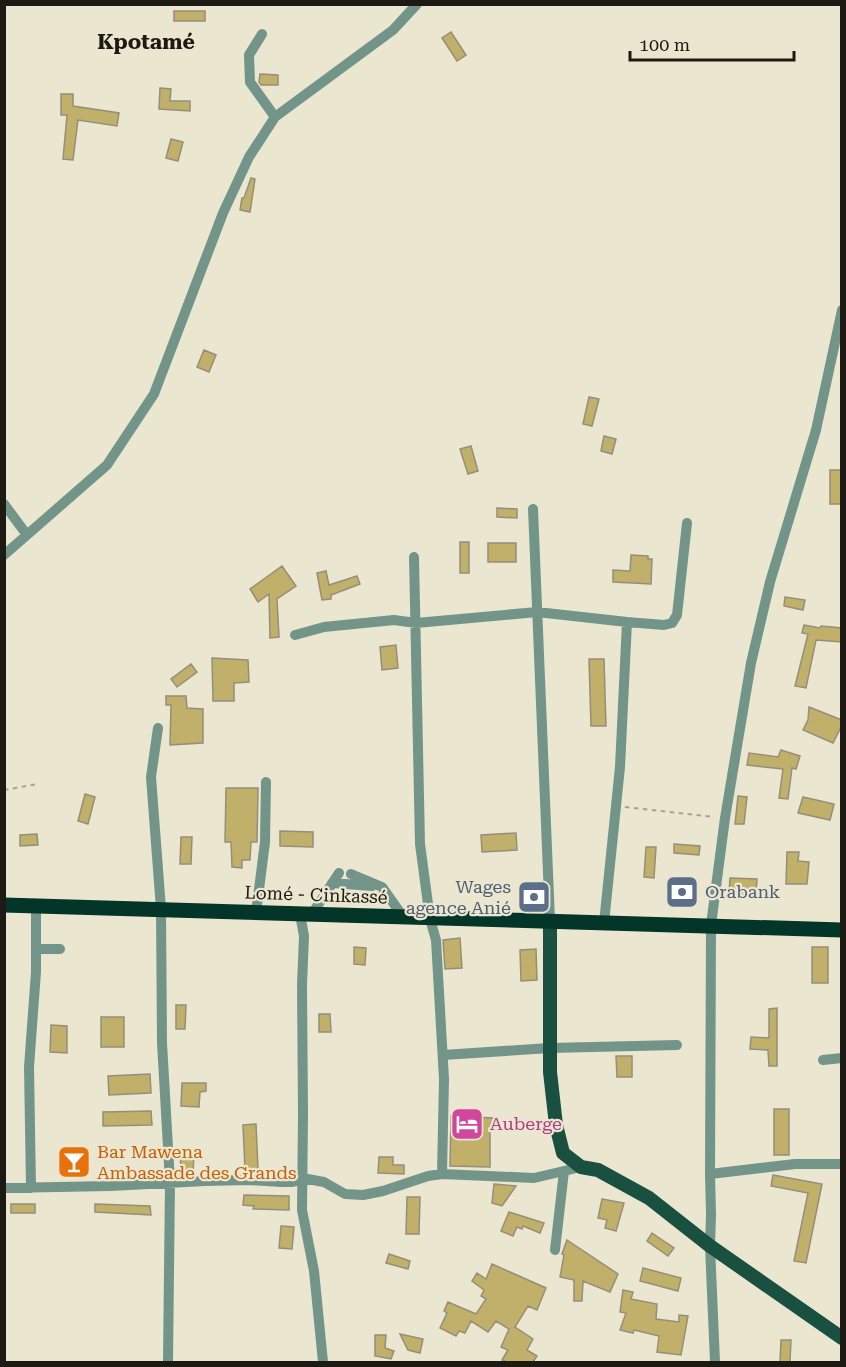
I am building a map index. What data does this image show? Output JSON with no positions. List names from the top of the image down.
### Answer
{
  "streets": {
    "highway": ["Lomé - Cinkassé"]
  },
  "districts": ["Kpotamé"],
  "places": {
    "bank": ["Orabank", "Wages agence Anié"],
    "hotel": ["Auberge"],
    "bar": ["Bar Mawena Ambassade des Grands"]
  },
  "scale_bar": "100 m"
}
